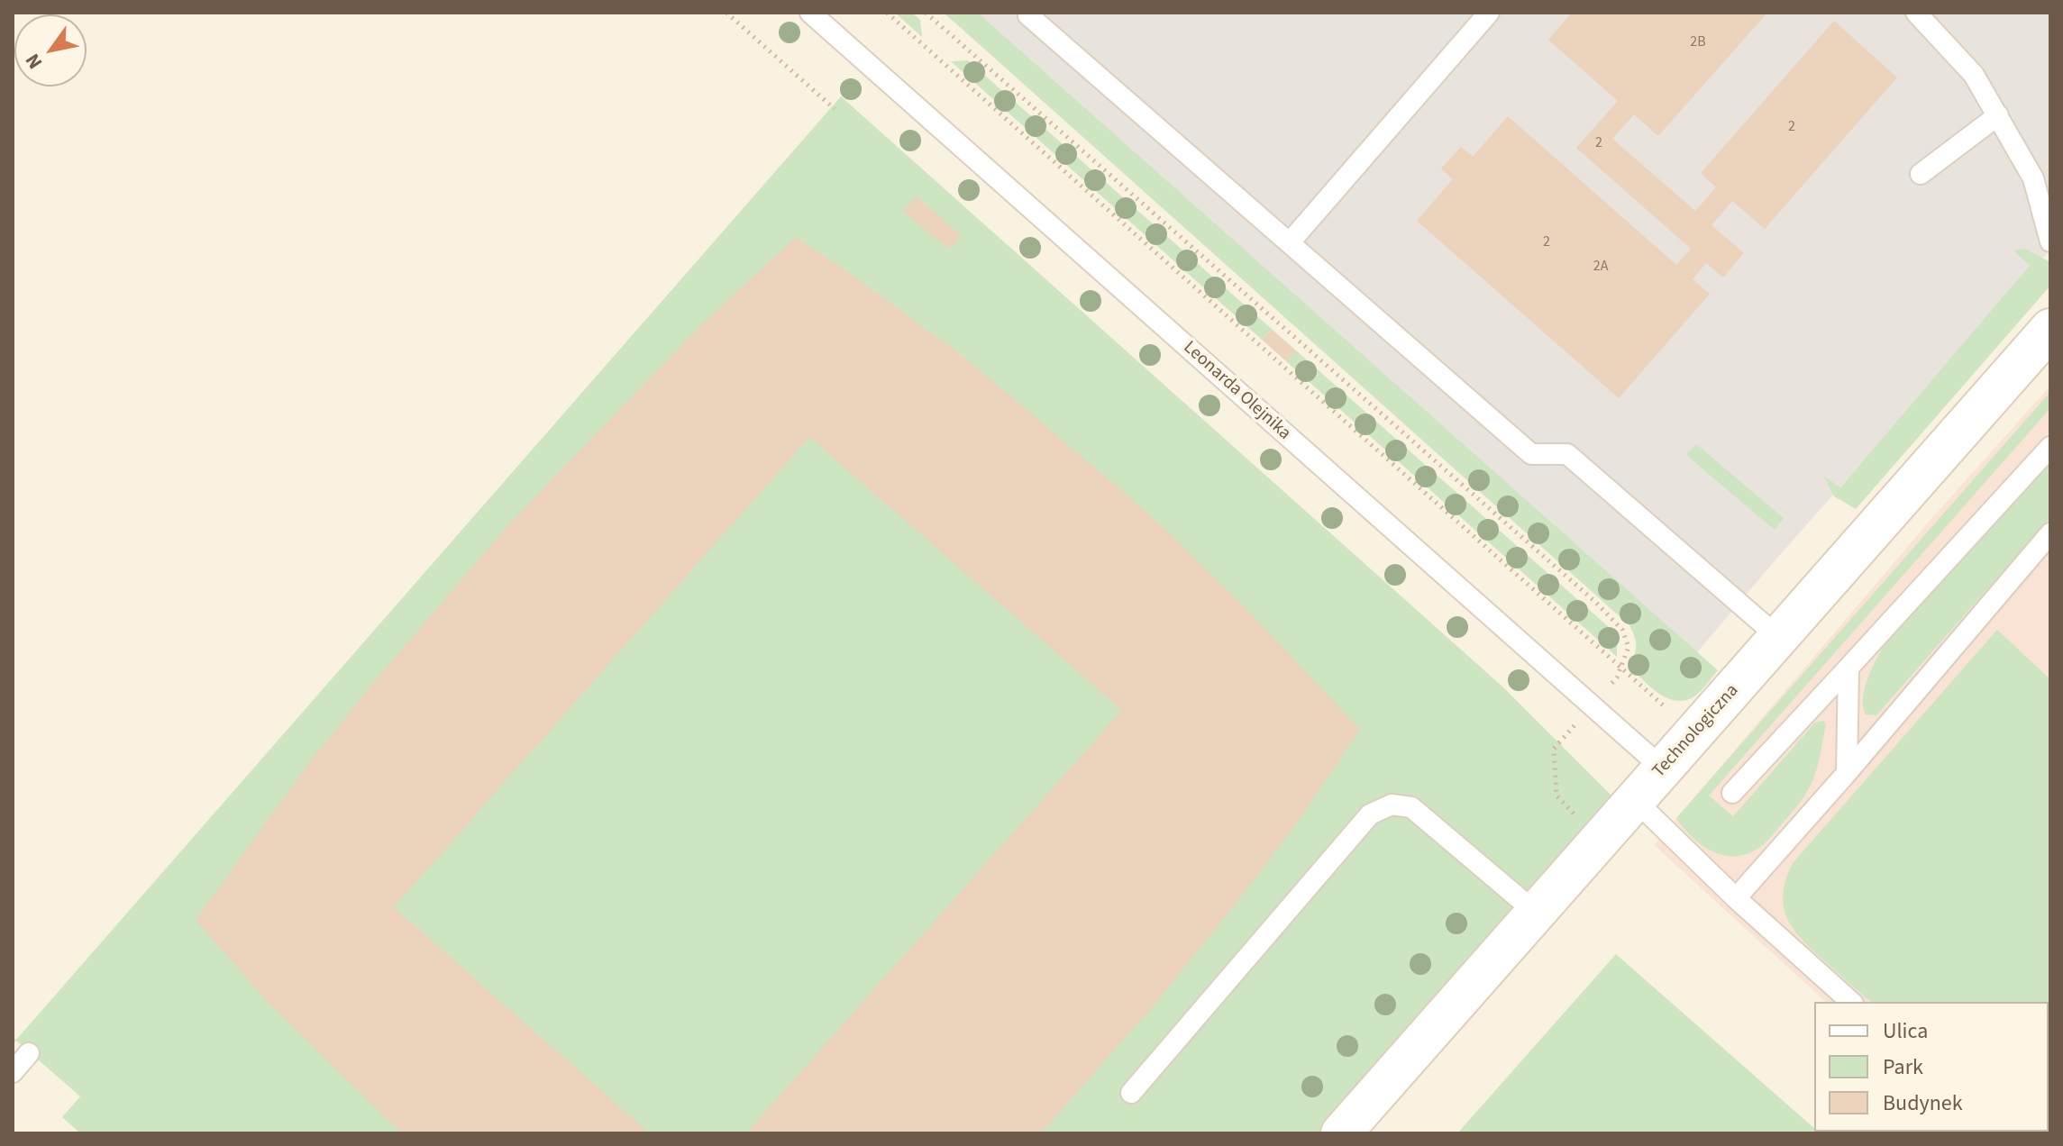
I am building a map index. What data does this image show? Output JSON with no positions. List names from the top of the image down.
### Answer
{
  "streets": {
    "street": ["Technologiczna"],
    "lane": ["Leonarda Olejnika"]
  },
  "crossings": [
    ["Leonarda Olejnika", "Technologiczna"]
  ],
  "house_numbers": [
    "2B",
    "2",
    "2",
    "2",
    "2A"
  ],
  "legend": ["Ulica", "Park", "Budynek"],
  "north": "bottom left"
}
